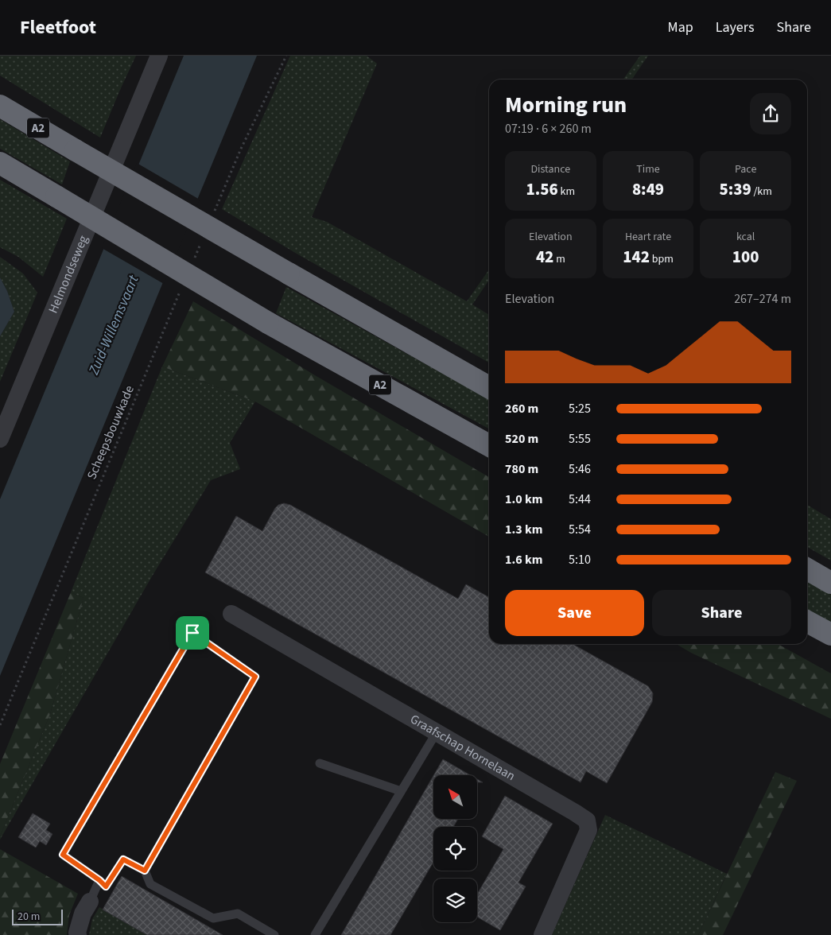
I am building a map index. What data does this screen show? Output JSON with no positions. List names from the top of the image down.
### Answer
{
  "streets": {
    "highway": ["A2"],
    "street": ["Helmondseweg", "Graafschap Hornelaan"],
    "path": ["Scheepsbouwkade"]
  },
  "water": ["Zuid-Willemsvaart"],
  "scale_bar": "20 m",
  "north": "top left",
  "page": {
    "header": "Fleetfoot",
    "nav": ["Map", "Layers", "Share"],
    "heading": ["Morning run", "07:19 · 6 × 260 m"],
    "stats": [
      ["Distance", "1.56 km"],
      ["Time", "8:49"],
      ["Pace", "5:39 /km"],
      ["Elevation", "42 m"],
      ["Heart rate", "142 bpm"],
      ["kcal", "100"]
    ],
    "chart": ["Elevation", "267–274 m"],
    "list": [
      {
        "name": "260 m",
        "note": "5:25"
      },
      {
        "name": "520 m",
        "note": "5:55"
      },
      {
        "name": "780 m",
        "note": "5:46"
      },
      {
        "name": "1.0 km",
        "note": "5:44"
      },
      {
        "name": "1.3 km",
        "note": "5:54"
      },
      {
        "name": "1.6 km",
        "note": "5:10"
      }
    ],
    "buttons": ["Save", "Share"],
    "scale": "20 m"
  }
}
